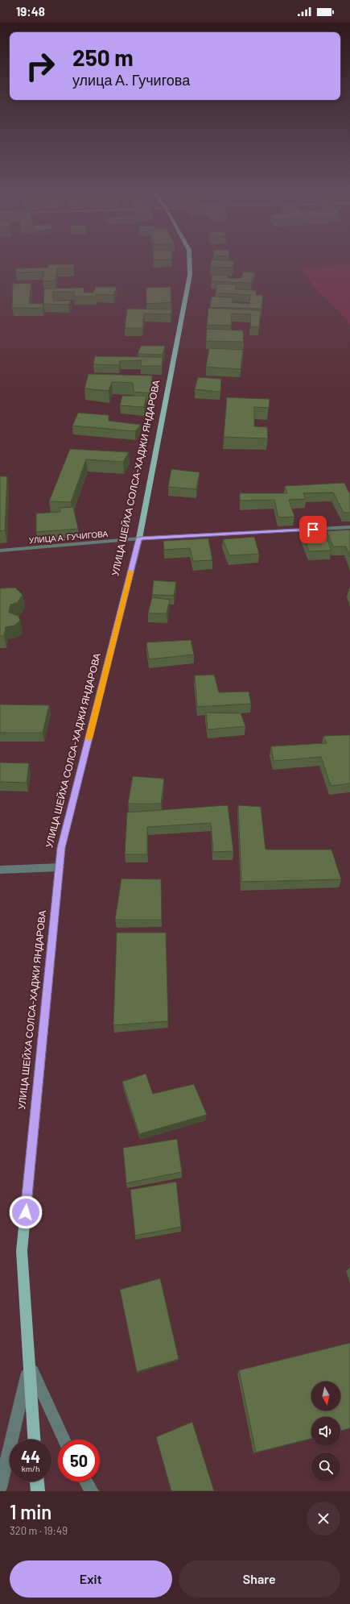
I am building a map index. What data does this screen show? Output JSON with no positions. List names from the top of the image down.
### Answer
{
  "streets": {
    "main road": ["УЛИЦА ШЕЙХА СОЛСА-ХАДЖИ ЯНДАРОВА"],
    "street": ["УЛИЦА А. ГУЧИГОВА"]
  },
  "crossings": [
    ["УЛИЦА ШЕЙХА СОЛСА-ХАДЖИ ЯНДАРОВА", "УЛИЦА А. ГУЧИГОВА"]
  ],
  "north": "bottom",
  "page": {
    "status": "19:48",
    "turn": ["250 m", "улица А. Гучигова"],
    "speed": "44 km/h",
    "limit": "50",
    "heading": ["1 min", "320 m · 19:49"],
    "buttons": ["Exit", "Share"]
  }
}
